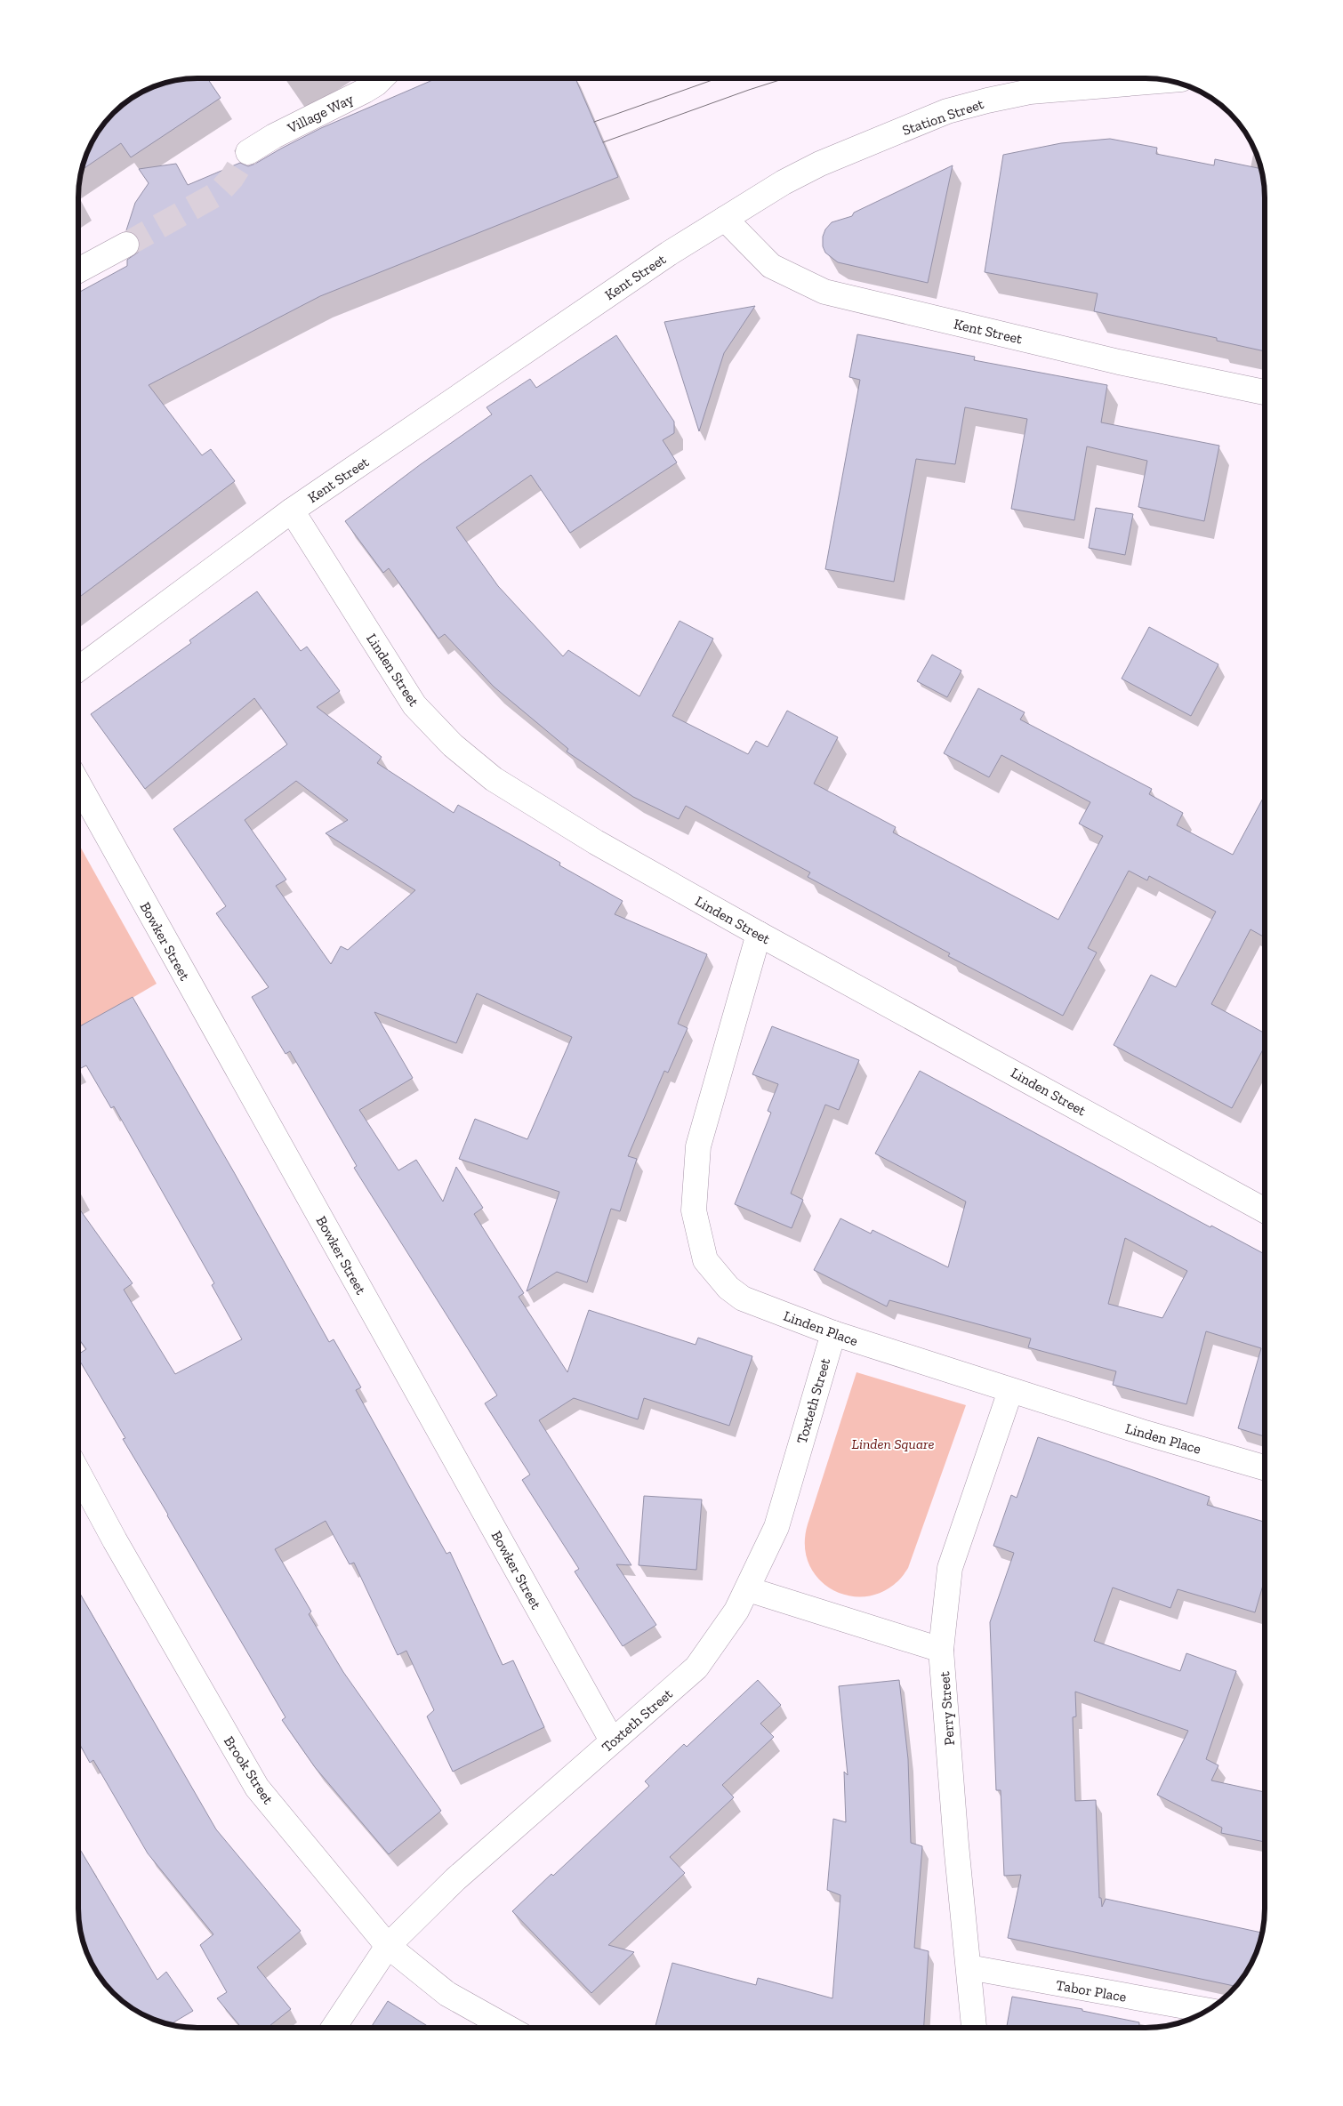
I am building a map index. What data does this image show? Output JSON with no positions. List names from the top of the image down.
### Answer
{
  "streets": {
    "street": [
      "Village Way",
      "Station Street",
      "Kent Street",
      "Linden Street",
      "Bowker Street",
      "Linden Place",
      "Toxteth Street",
      "Perry Street",
      "Brook Street",
      "Tabor Place"
    ]
  },
  "crossings": [
    ["Station Street", "Kent Street"],
    ["Kent Street", "Linden Street"],
    ["Linden Street", "Linden Place"],
    ["Bowker Street", "Toxteth Street"],
    ["Linden Place", "Toxteth Street"],
    ["Linden Place", "Perry Street"],
    ["Toxteth Street", "Brook Street"],
    ["Perry Street", "Tabor Place"]
  ],
  "parks": ["Linden Square"]
}
